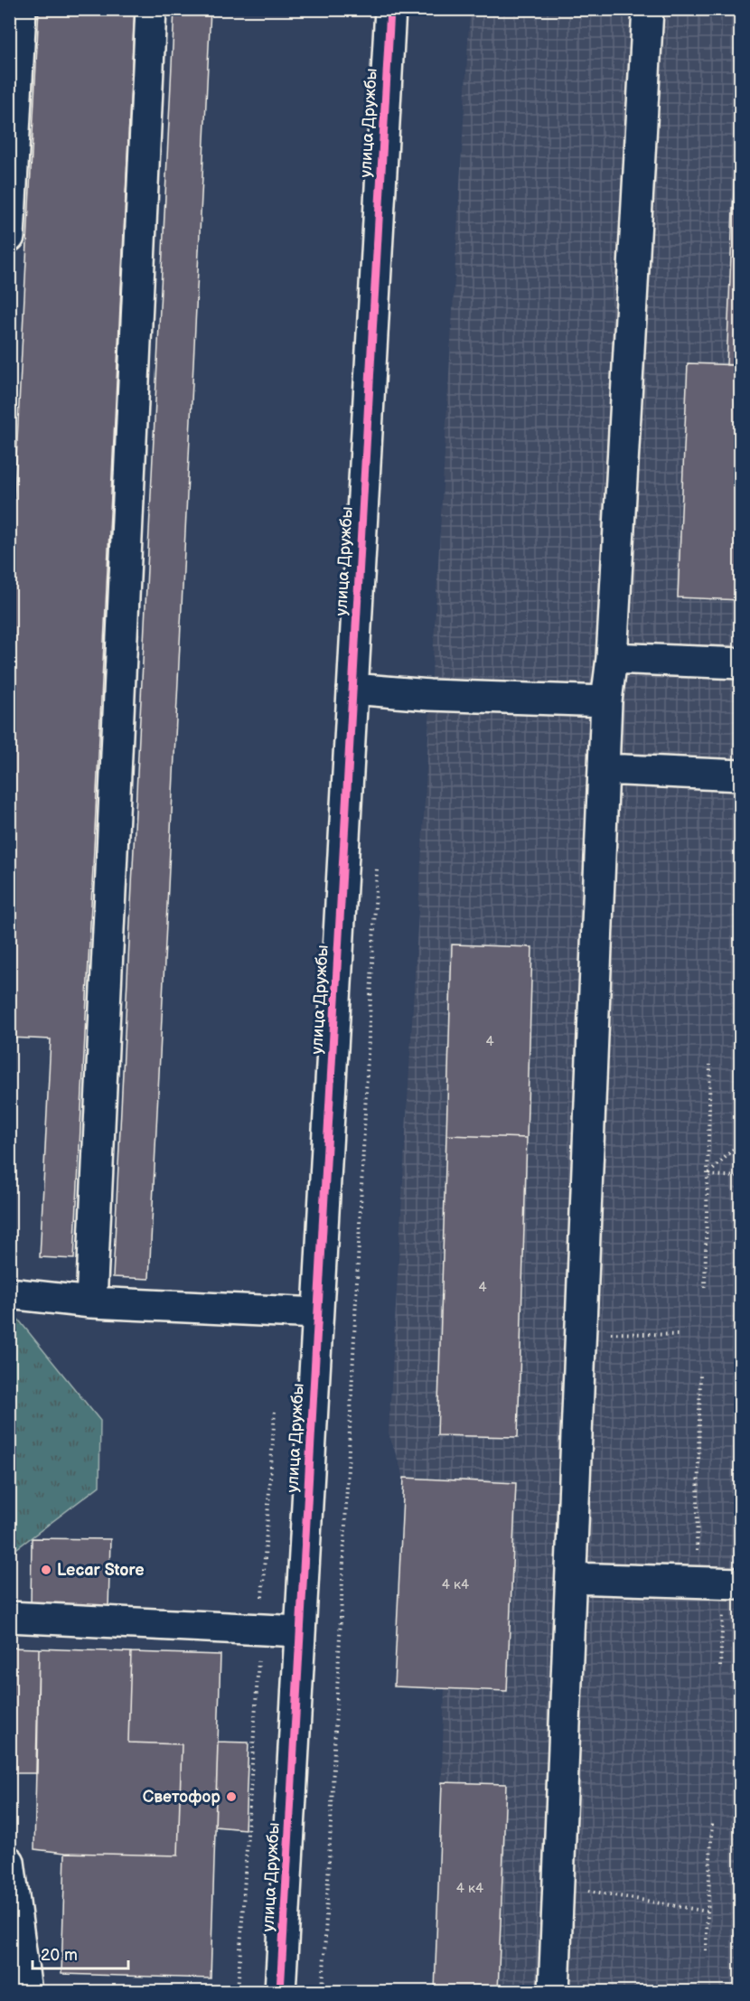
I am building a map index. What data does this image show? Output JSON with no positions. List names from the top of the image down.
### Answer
{
  "streets": {
    "street": ["улица Дружбы"]
  },
  "places": ["Lecar Store", "Светофор"],
  "house_numbers": [
    "4",
    "4",
    "4 к4",
    "4 к4"
  ],
  "scale_bar": "20 m"
}
